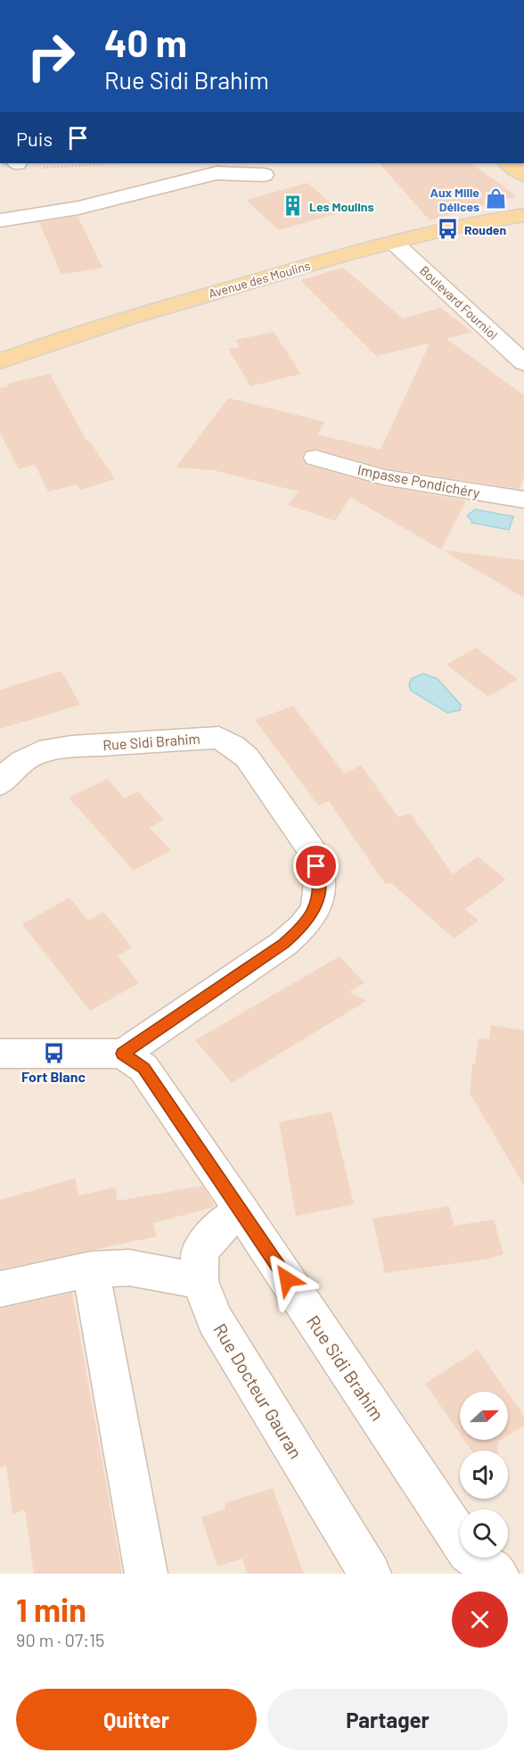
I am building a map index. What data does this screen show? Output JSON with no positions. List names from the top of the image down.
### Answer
{
  "streets": {
    "main road": ["Avenue des Moulins"],
    "street": [
      "Boulevard Fourniol",
      "Impasse Pondichéry",
      "Rue Sidi Brahim",
      "Rue Docteur Gauran"
    ]
  },
  "crossings": [
    ["Avenue des Moulins", "Boulevard Fourniol"],
    ["Rue Sidi Brahim", "Rue Docteur Gauran"]
  ],
  "places": {
    "shop": ["Aux Mille Délices"],
    "building": ["Les Moulins"],
    "bus stop": ["Rouden", "Fort Blanc"]
  },
  "north": "right",
  "page": {
    "turn": ["40 m", "Rue Sidi Brahim"],
    "then": "Puis",
    "heading": ["1 min", "90 m · 07:15"],
    "buttons": ["Quitter", "Partager"]
  }
}
